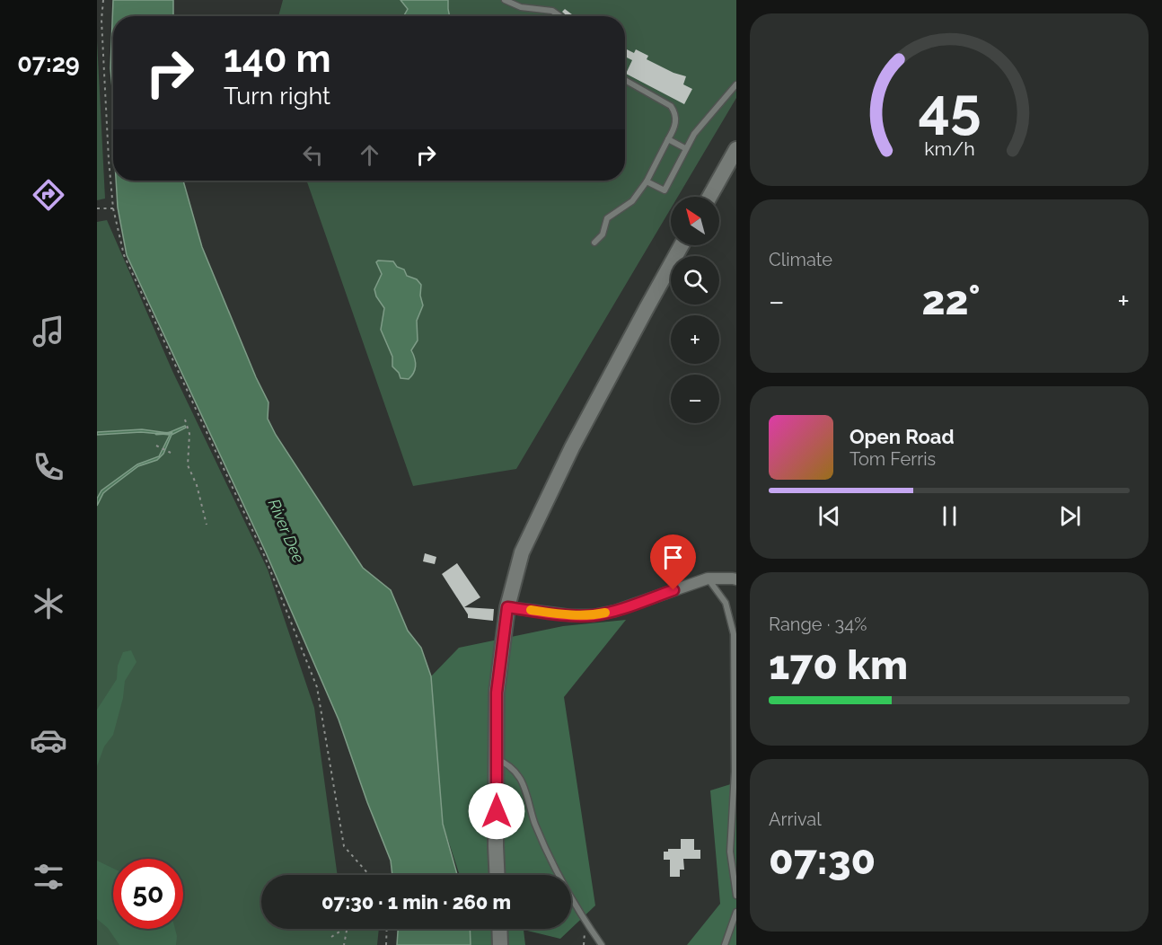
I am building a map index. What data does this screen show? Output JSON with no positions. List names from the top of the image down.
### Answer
{
  "water": ["River Dee"],
  "north": "top left",
  "page": {
    "tabs": "07:29",
    "turn": ["140 m", "Turn right"],
    "map_buttons": ["+", "−"],
    "tile": [
      "Climate",
      ["Range · 34%", "170 km"],
      ["Arrival", "07:30"]
    ],
    "heat": ["−", "22°", "+"],
    "song": ["Open Road", "Tom Ferris"],
    "limit": "50",
    "trip": "07:30 · 1 min · 260 m",
    "gauge": ["45", "km/h"]
  }
}
